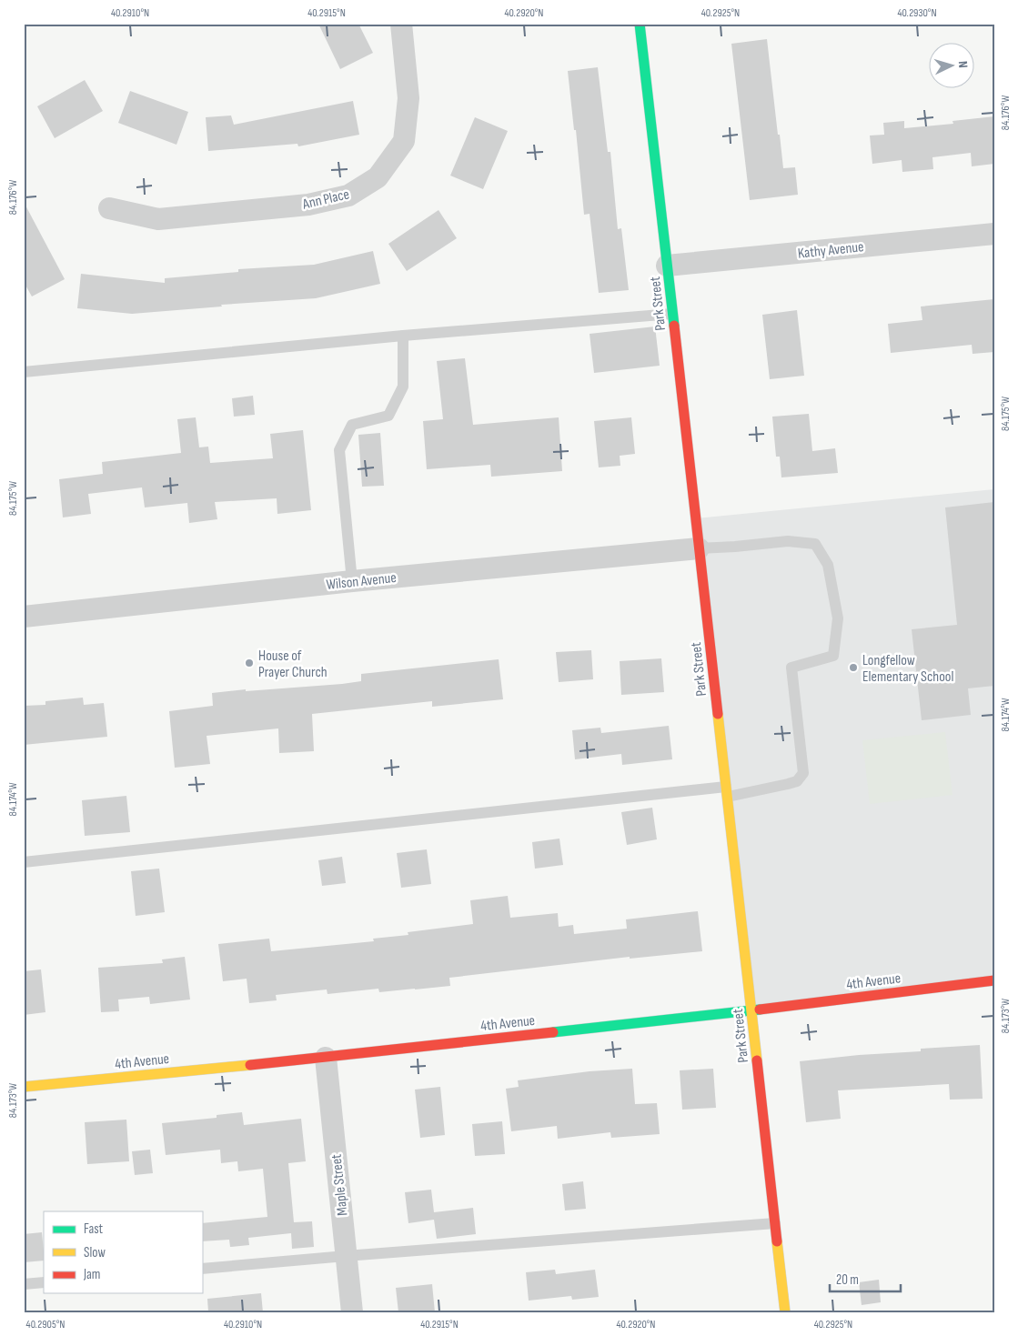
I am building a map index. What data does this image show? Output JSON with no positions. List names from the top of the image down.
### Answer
{
  "streets": {
    "street": [
      "Ann Place",
      "Kathy Avenue",
      "Park Street",
      "Wilson Avenue",
      "4th Avenue",
      "Maple Street"
    ]
  },
  "crossings": [
    ["Kathy Avenue", "Park Street"],
    ["Park Street", "Wilson Avenue"],
    ["Park Street", "4th Avenue"],
    ["4th Avenue", "Maple Street"]
  ],
  "places": ["House of Prayer Church", "Longfellow Elementary School"],
  "legend": ["Fast", "Slow", "Jam"],
  "scale_bar": "20 m",
  "north": "right",
  "coordinates": [
    "40.2910°N",
    "40.2915°N",
    "40.2920°N",
    "40.2925°N",
    "40.2930°N",
    "84.176°W",
    "84.175°W",
    "84.174°W",
    "84.173°W",
    "40.2905°N"
  ]
}
